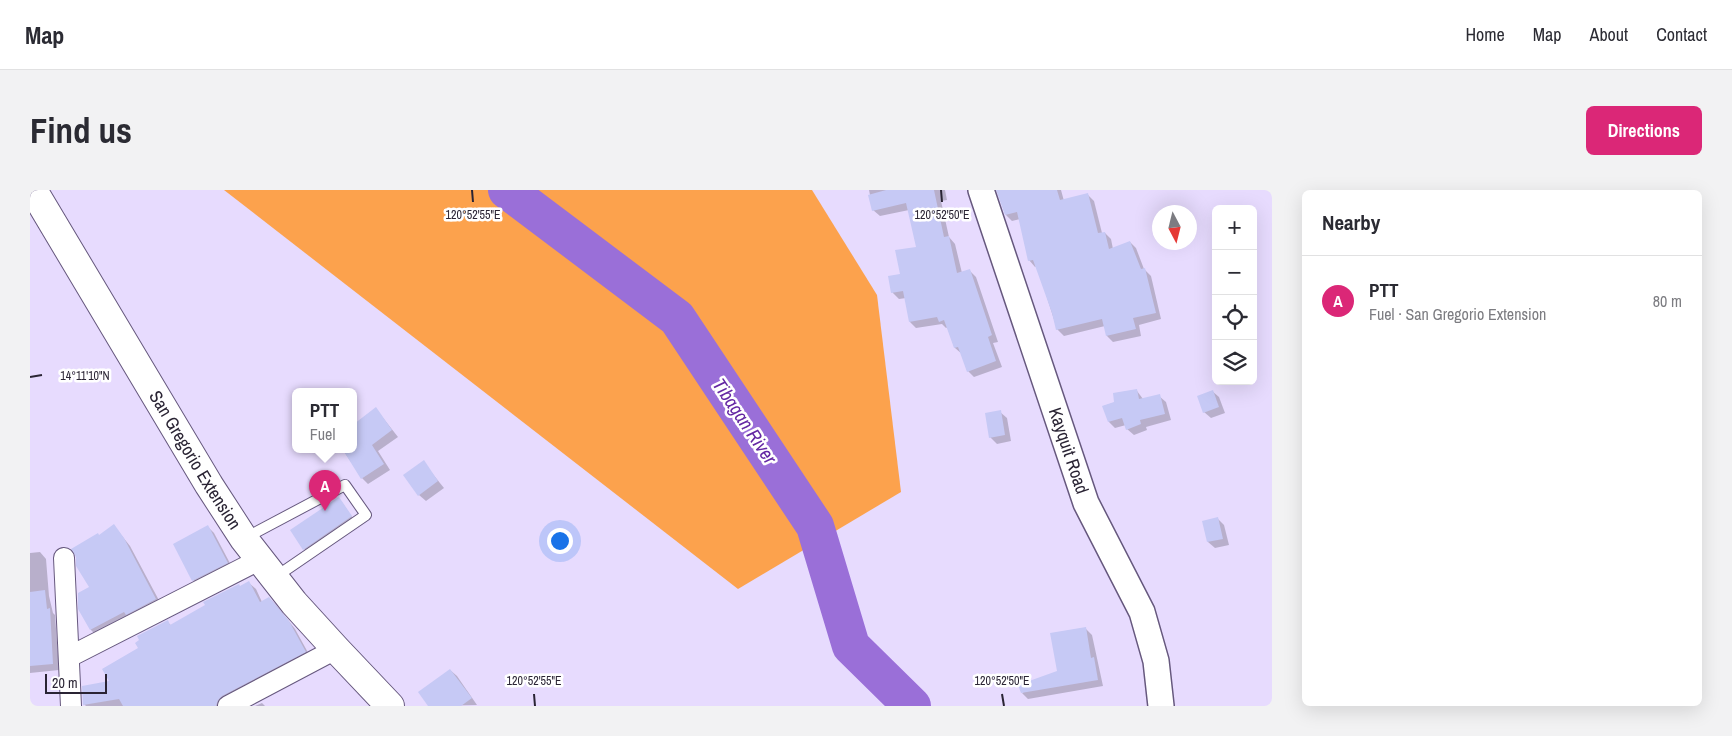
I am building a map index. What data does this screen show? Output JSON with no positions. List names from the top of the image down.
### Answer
{
  "streets": {
    "main road": ["San Gregorio Extension"],
    "street": ["Kayquit Road"]
  },
  "water": ["Tibagan River"],
  "scale_bar": "20 m",
  "north": "bottom",
  "page": {
    "header": "Map",
    "nav": [
      "Home",
      "Map",
      "About",
      "Contact"
    ],
    "buttons": "Directions",
    "title": "Find us",
    "heading": "Nearby",
    "map_buttons": ["+", "−"],
    "list": [
      {
        "mark": "A",
        "name": "PTT",
        "note": "Fuel · San Gregorio Extension",
        "value": "80 m"
      }
    ],
    "popup": ["PTT", "Fuel"],
    "pins": "A",
    "scale": "20 m"
  },
  "coordinates": ["120°52'55\"E", "120°52'50\"E", "14°11'10\"N"]
}
